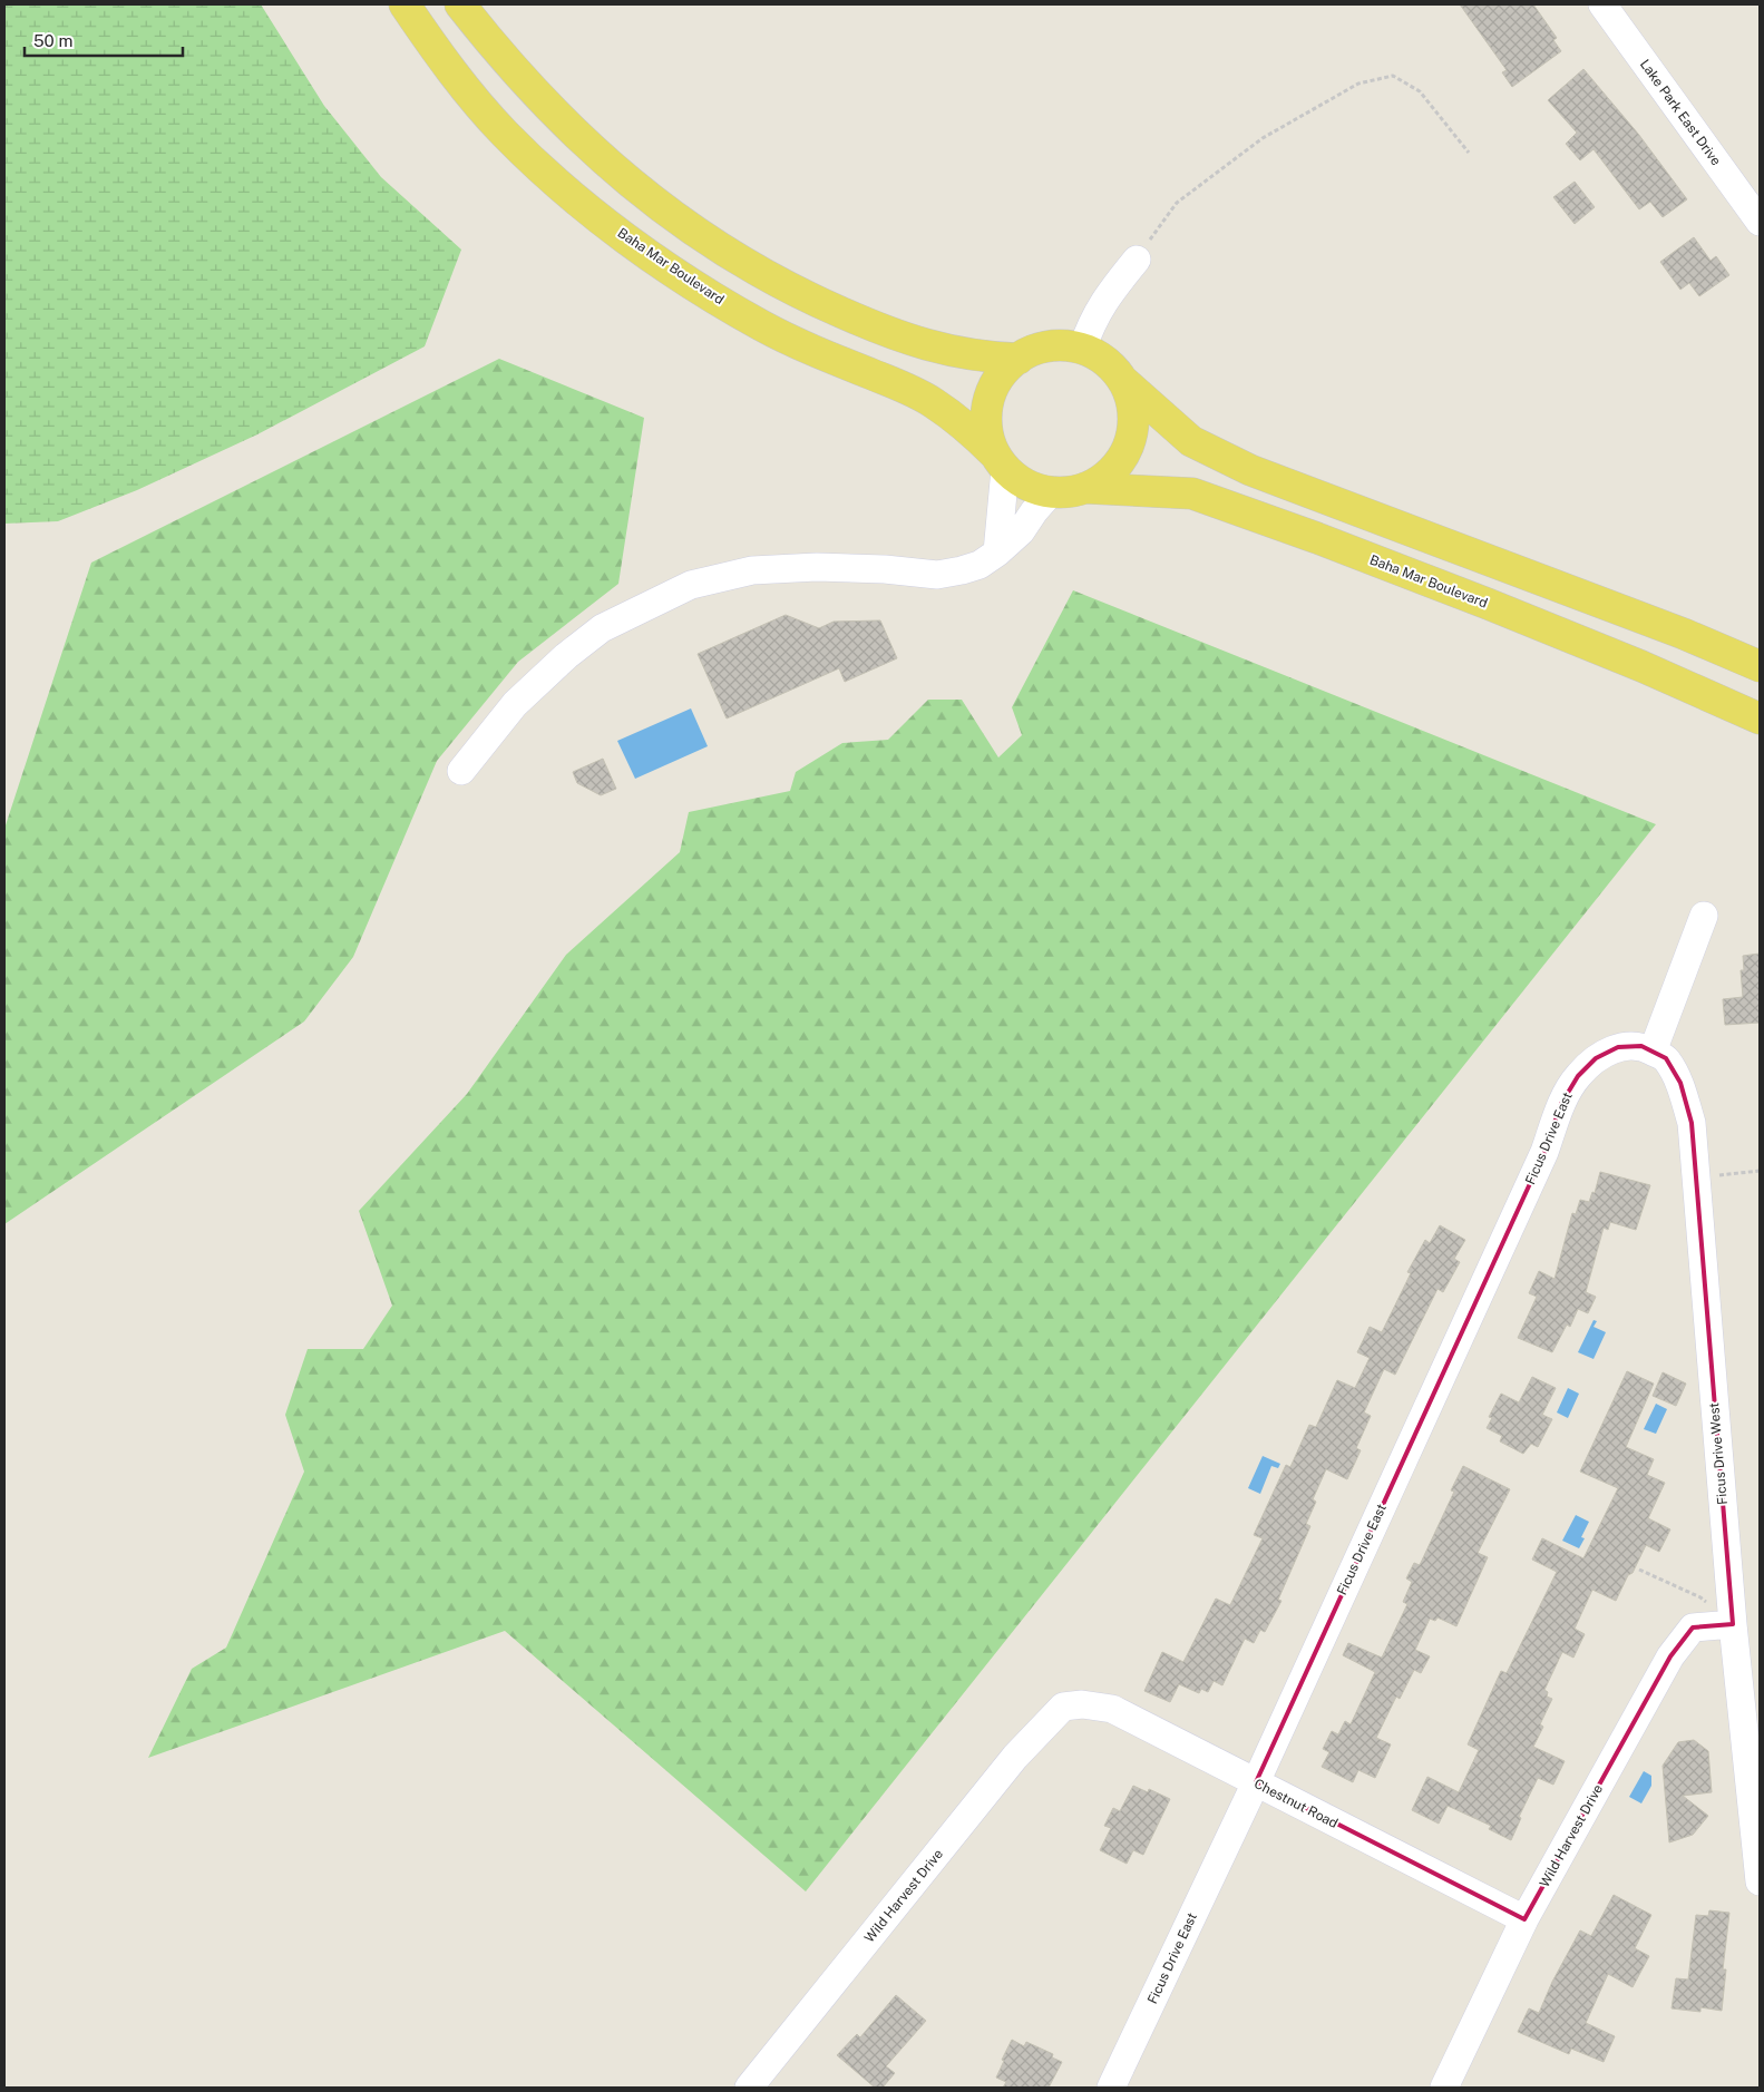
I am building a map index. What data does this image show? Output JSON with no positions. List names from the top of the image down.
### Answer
{
  "streets": {
    "main road": ["Baha Mar Boulevard"],
    "street": [
      "Lake Park East Drive",
      "Ficus Drive East",
      "Ficus Drive West",
      "Chestnut Road",
      "Wild Harvest Drive"
    ]
  },
  "crossings": [
    ["Ficus Drive East", "Ficus Drive West"],
    ["Ficus Drive East", "Chestnut Road"],
    ["Ficus Drive West", "Wild Harvest Drive"],
    ["Chestnut Road", "Wild Harvest Drive"]
  ],
  "scale_bar": "50 m"
}
